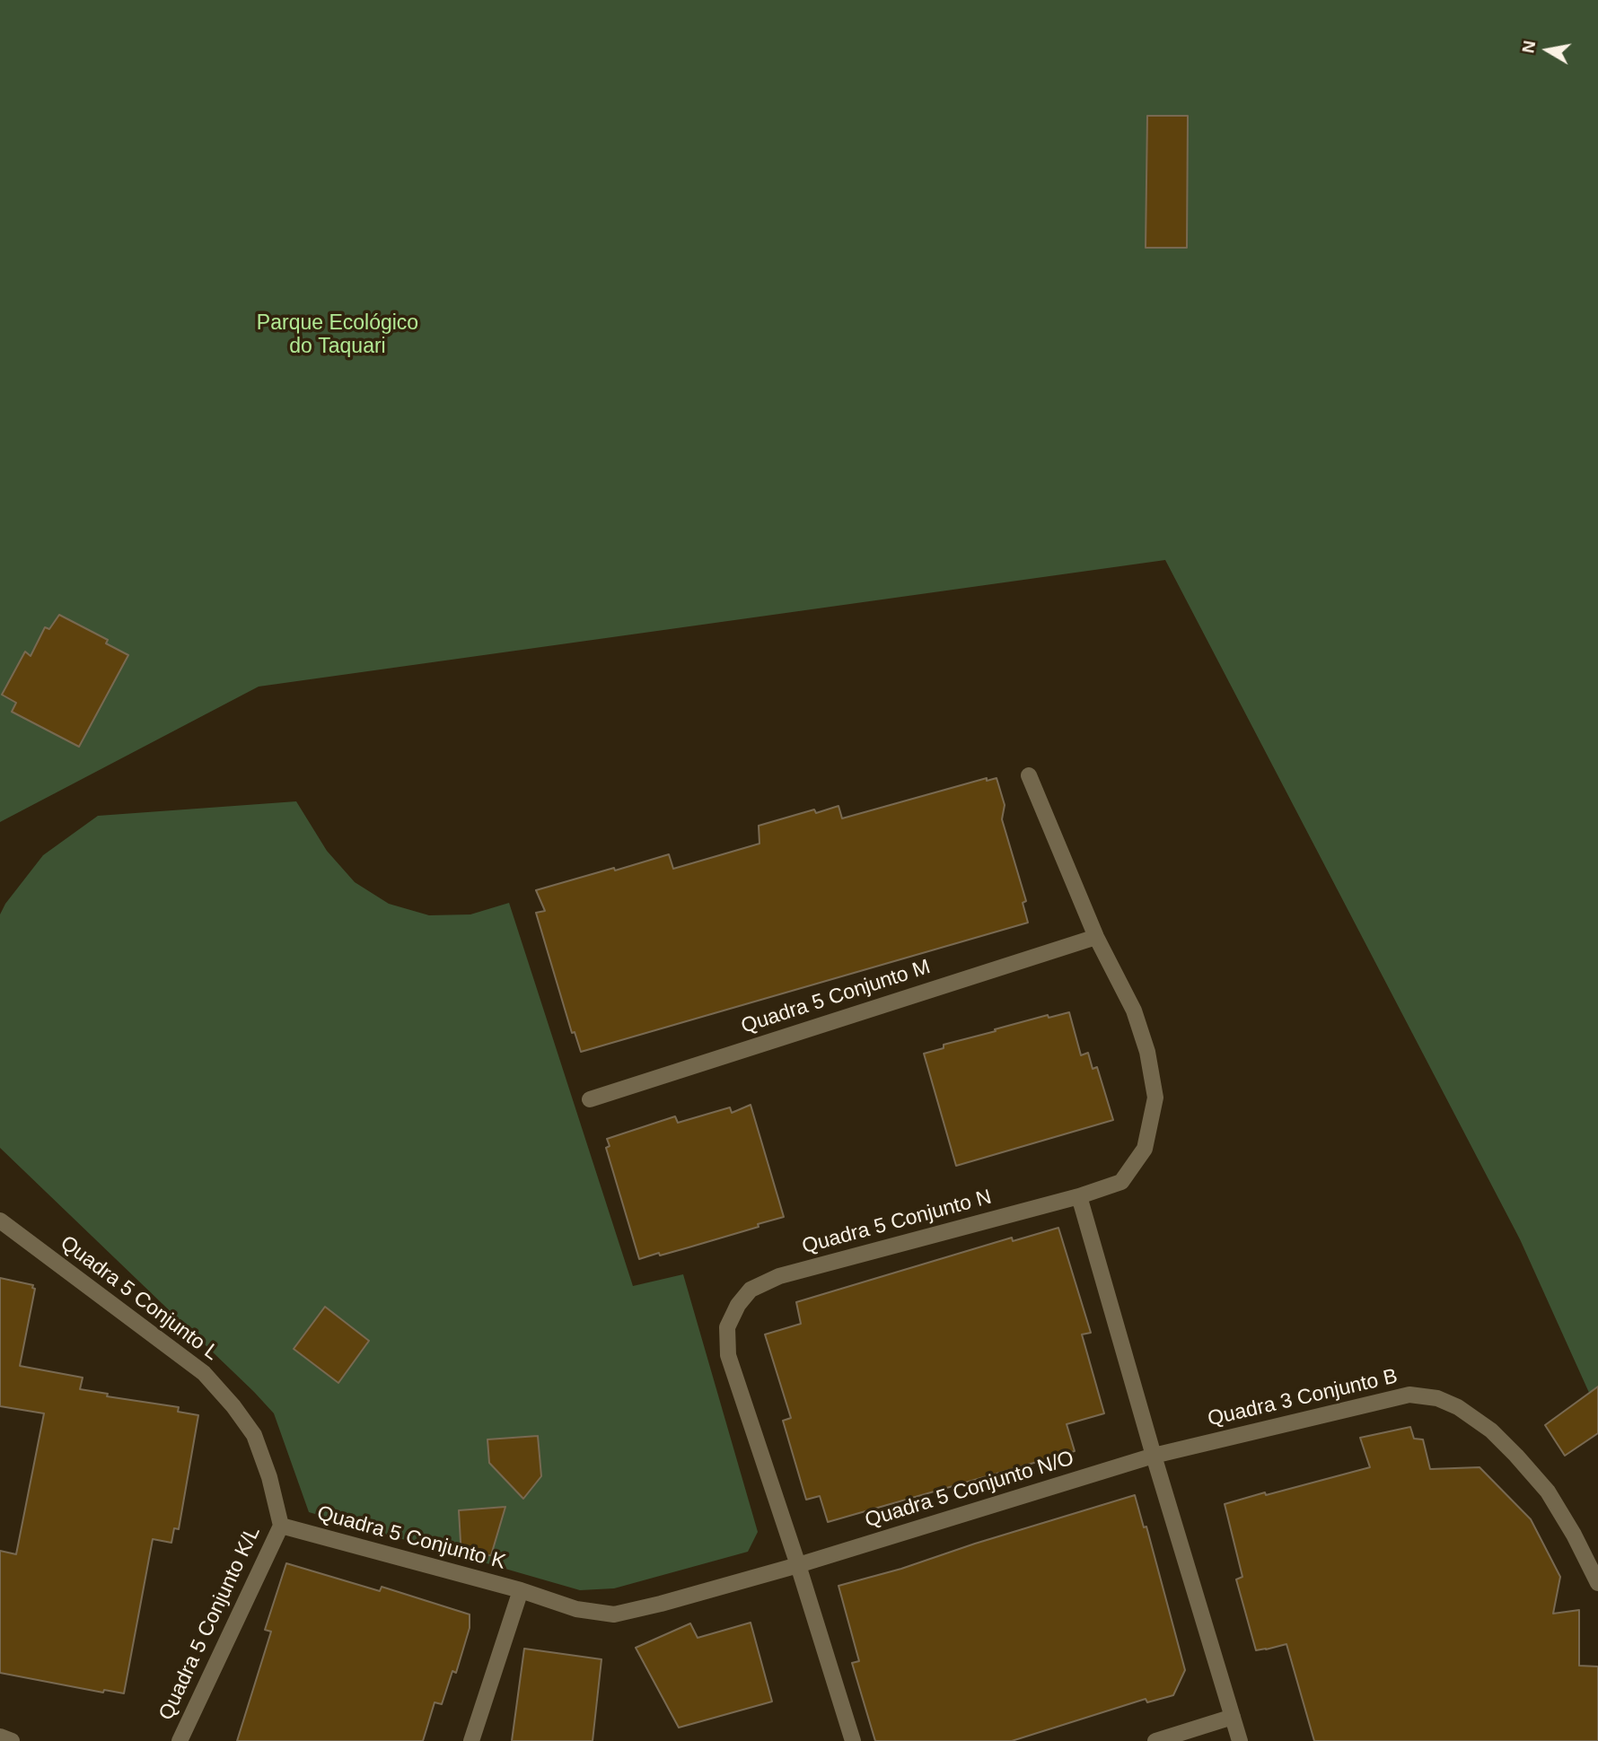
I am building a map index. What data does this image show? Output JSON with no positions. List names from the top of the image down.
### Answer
{
  "streets": {
    "street": [
      "Quadra 5 Conjunto M",
      "Quadra 5 Conjunto N",
      "Quadra 5 Conjunto L",
      "Quadra 3 Conjunto B",
      "Quadra 5 Conjunto N/O",
      "Quadra 5 Conjunto K",
      "Quadra 5 Conjunto K/L"
    ]
  },
  "crossings": [
    ["Quadra 5 Conjunto N", "Quadra 5 Conjunto N/O"],
    ["Quadra 5 Conjunto L", "Quadra 5 Conjunto K"],
    ["Quadra 5 Conjunto L", "Quadra 5 Conjunto K/L"],
    ["Quadra 3 Conjunto B", "Quadra 5 Conjunto N/O"],
    ["Quadra 5 Conjunto N/O", "Quadra 5 Conjunto K"],
    ["Quadra 5 Conjunto K", "Quadra 5 Conjunto K/L"]
  ],
  "parks": ["Parque Ecológico do Taquari"],
  "north": "left"
}
